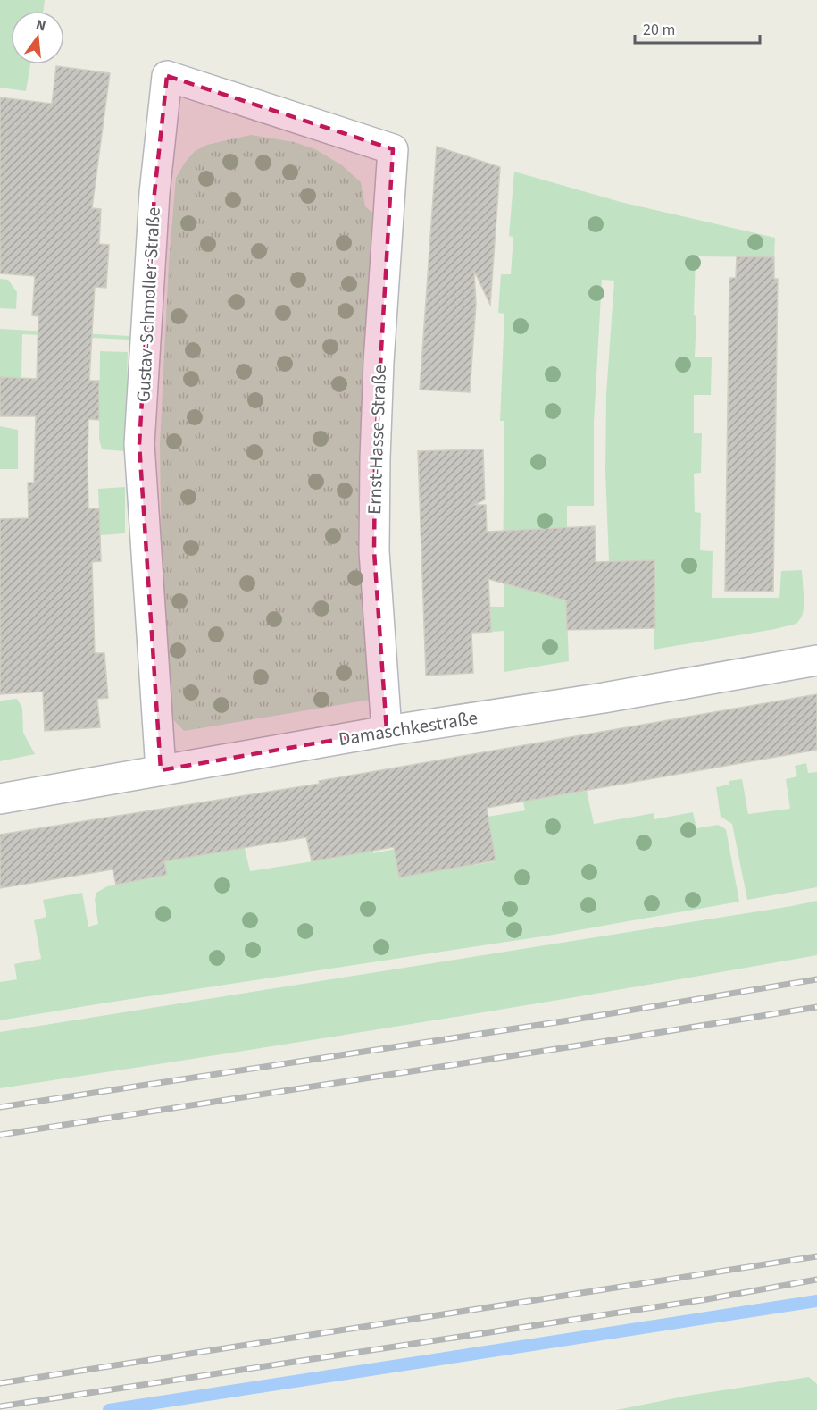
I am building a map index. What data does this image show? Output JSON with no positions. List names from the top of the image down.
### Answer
{
  "streets": {
    "street": ["Gustav-Schmoller-Straße", "Ernst-Hasse-Straße", "Damaschkestraße"]
  },
  "crossings": [
    ["Gustav-Schmoller-Straße", "Ernst-Hasse-Straße"],
    ["Gustav-Schmoller-Straße", "Damaschkestraße"],
    ["Ernst-Hasse-Straße", "Damaschkestraße"]
  ],
  "scale_bar": "20 m",
  "north": "top"
}
